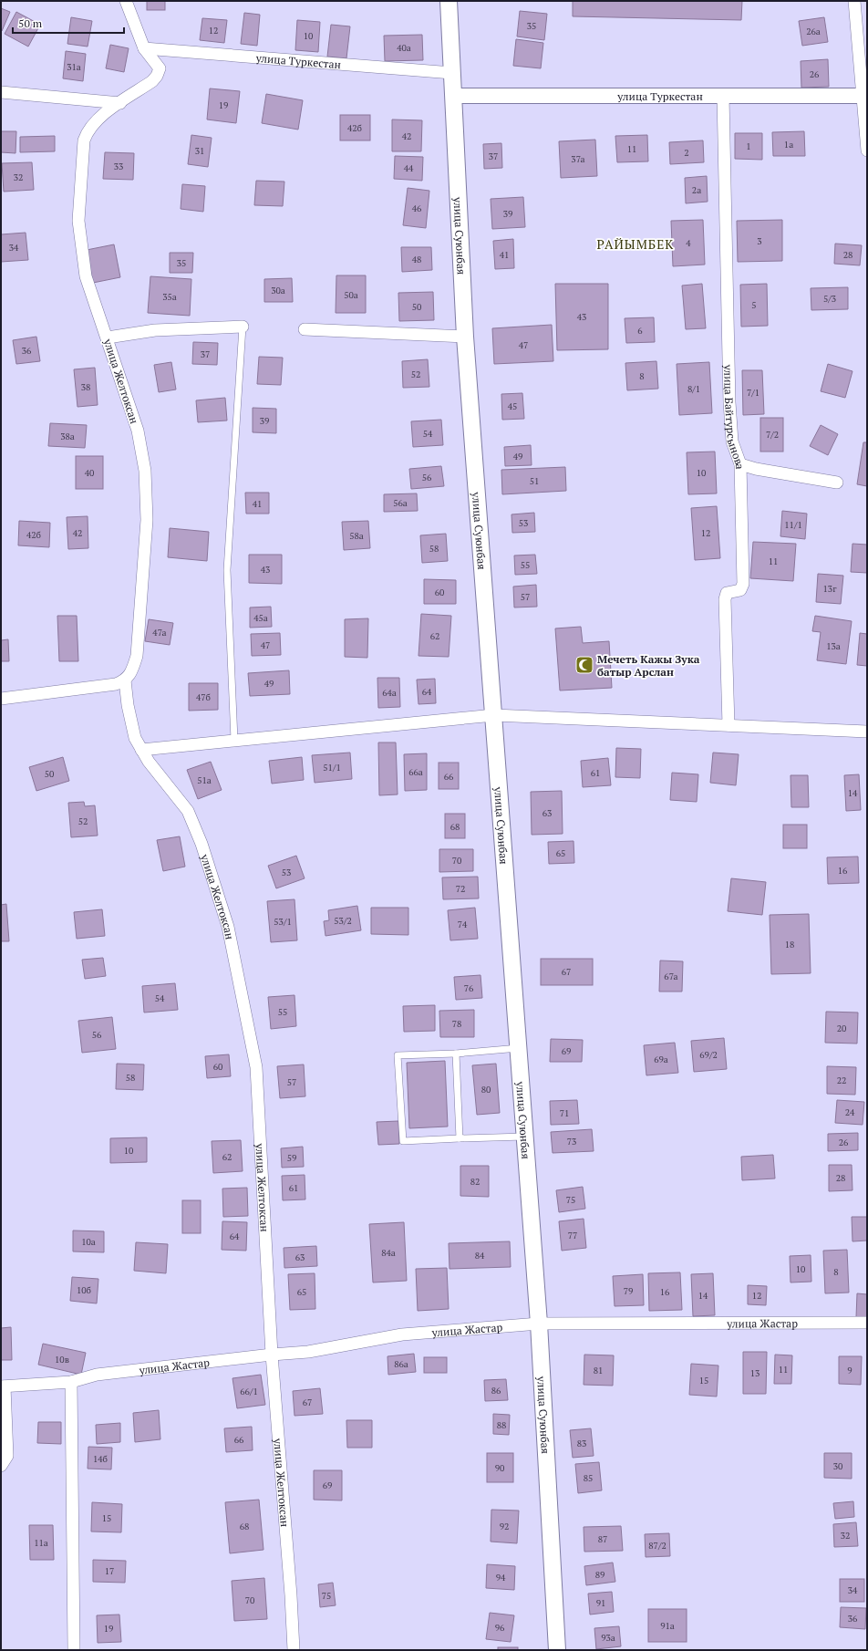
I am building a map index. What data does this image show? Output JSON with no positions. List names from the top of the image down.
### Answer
{
  "streets": {
    "main road": ["улица Суюнбая"],
    "street": [
      "улица Туркестан",
      "улица Желтоксан",
      "улица Байтурсынова",
      "улица Жастар"
    ]
  },
  "crossings": [
    ["улица Туркестан", "улица Суюнбая"],
    ["улица Туркестан", "улица Желтоксан"],
    ["улица Туркестан", "улица Байтурсынова"],
    ["улица Суюнбая", "улица Жастар"],
    ["улица Желтоксан", "улица Жастар"]
  ],
  "districts": ["РАЙЫМБЕК"],
  "places": {
    "mosque": ["Мечеть Кажы Зука батыр Арслан"]
  },
  "house_numbers": [
    "35",
    "12",
    "26а",
    "10",
    "40а",
    "31а",
    "26",
    "19",
    "42б",
    "42",
    "1а",
    "1",
    "11",
    "31",
    "2",
    "37",
    "37а",
    "33",
    "44",
    "32",
    "2а",
    "46",
    "39",
    "3",
    "4",
    "34",
    "41",
    "28",
    "48",
    "35",
    "30а",
    "50а",
    "35а",
    "5/3",
    "5",
    "50",
    "43",
    "6",
    "47",
    "36",
    "37",
    "52",
    "8",
    "38",
    "8/1",
    "7/1",
    "45",
    "39",
    "54",
    "7/2",
    "38а",
    "49",
    "40",
    "10",
    "56",
    "51",
    "56а",
    "41",
    "53",
    "11/1",
    "42",
    "12",
    "42б",
    "58а",
    "58",
    "11",
    "55",
    "43",
    "13г",
    "60",
    "57",
    "45а",
    "47а",
    "62",
    "47",
    "13а",
    "49",
    "64",
    "64а",
    "47б",
    "51/1",
    "66а",
    "61",
    "50",
    "66",
    "51а",
    "14",
    "63",
    "52",
    "68",
    "65",
    "70",
    "16",
    "53",
    "72",
    "53/2",
    "53/1",
    "74",
    "18",
    "67",
    "67а",
    "76",
    "54",
    "55",
    "78",
    "20",
    "56",
    "69",
    "69/2",
    "69а",
    "60",
    "58",
    "22",
    "57",
    "80",
    "24",
    "71",
    "73",
    "26",
    "10",
    "62",
    "59",
    "28",
    "82",
    "61",
    "75",
    "77",
    "64",
    "10а",
    "84а",
    "84",
    "63",
    "10",
    "8",
    "10б",
    "79",
    "65",
    "16",
    "14",
    "12",
    "10в",
    "86а",
    "11",
    "81",
    "9",
    "13",
    "15",
    "86",
    "66/1",
    "67",
    "88",
    "66",
    "83",
    "14б",
    "30",
    "90",
    "85",
    "69",
    "15",
    "68",
    "92",
    "32",
    "87",
    "11а",
    "87/2",
    "17",
    "89",
    "94",
    "34",
    "75",
    "70",
    "91",
    "36",
    "91а",
    "96",
    "19",
    "93а"
  ],
  "scale_bar": "50 m"
}
